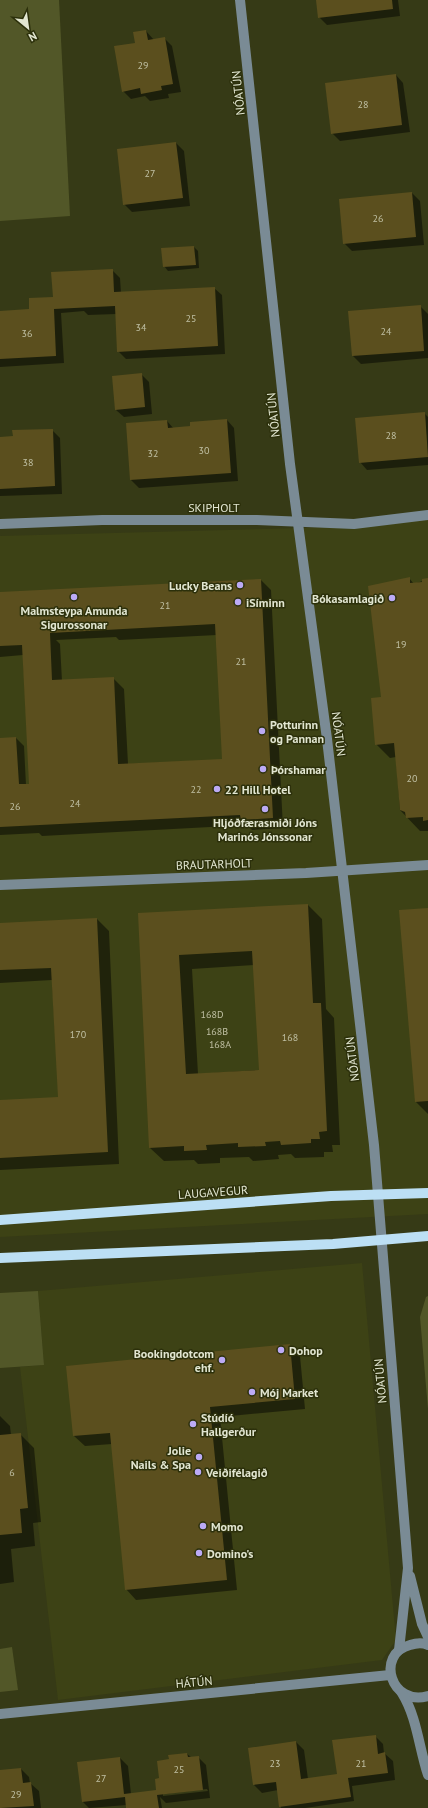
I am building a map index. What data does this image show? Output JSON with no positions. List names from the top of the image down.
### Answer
{
  "streets": {
    "main road": ["LAUGAVEGUR"],
    "street": [
      "NÓATÚN",
      "SKIPHOLT",
      "BRAUTARHOLT",
      "HÁTÚN"
    ]
  },
  "crossings": [
    ["NÓATÚN", "SKIPHOLT"],
    ["NÓATÚN", "BRAUTARHOLT"],
    ["NÓATÚN", "LAUGAVEGUR"],
    ["NÓATÚN", "HÁTÚN"]
  ],
  "places": [
    "Lucky Beans",
    "Malmsteypa Amunda Sigurossonar",
    "Bókasamlagið",
    "iSíminn",
    "Potturinn og Pannan",
    "Þórshamar",
    "22 Hill Hotel",
    "Hljóðfærasmiði Jóns Marinós Jónssonar",
    "Dohop",
    "Bookingdotcom ehf.",
    "Mój Market",
    "Stúdíó Hallgerður",
    "Jolie Nails & Spa",
    "Veiðifélagið",
    "Momo",
    "Domino's"
  ],
  "house_numbers": [
    "29",
    "28",
    "27",
    "26",
    "25",
    "34",
    "24",
    "36",
    "28",
    "30",
    "32",
    "38",
    "21",
    "19",
    "21",
    "20",
    "22",
    "24",
    "26",
    "168D",
    "168B",
    "170",
    "168",
    "168A",
    "6",
    "23",
    "21",
    "25",
    "27",
    "29"
  ],
  "north": "bottom right"
}
